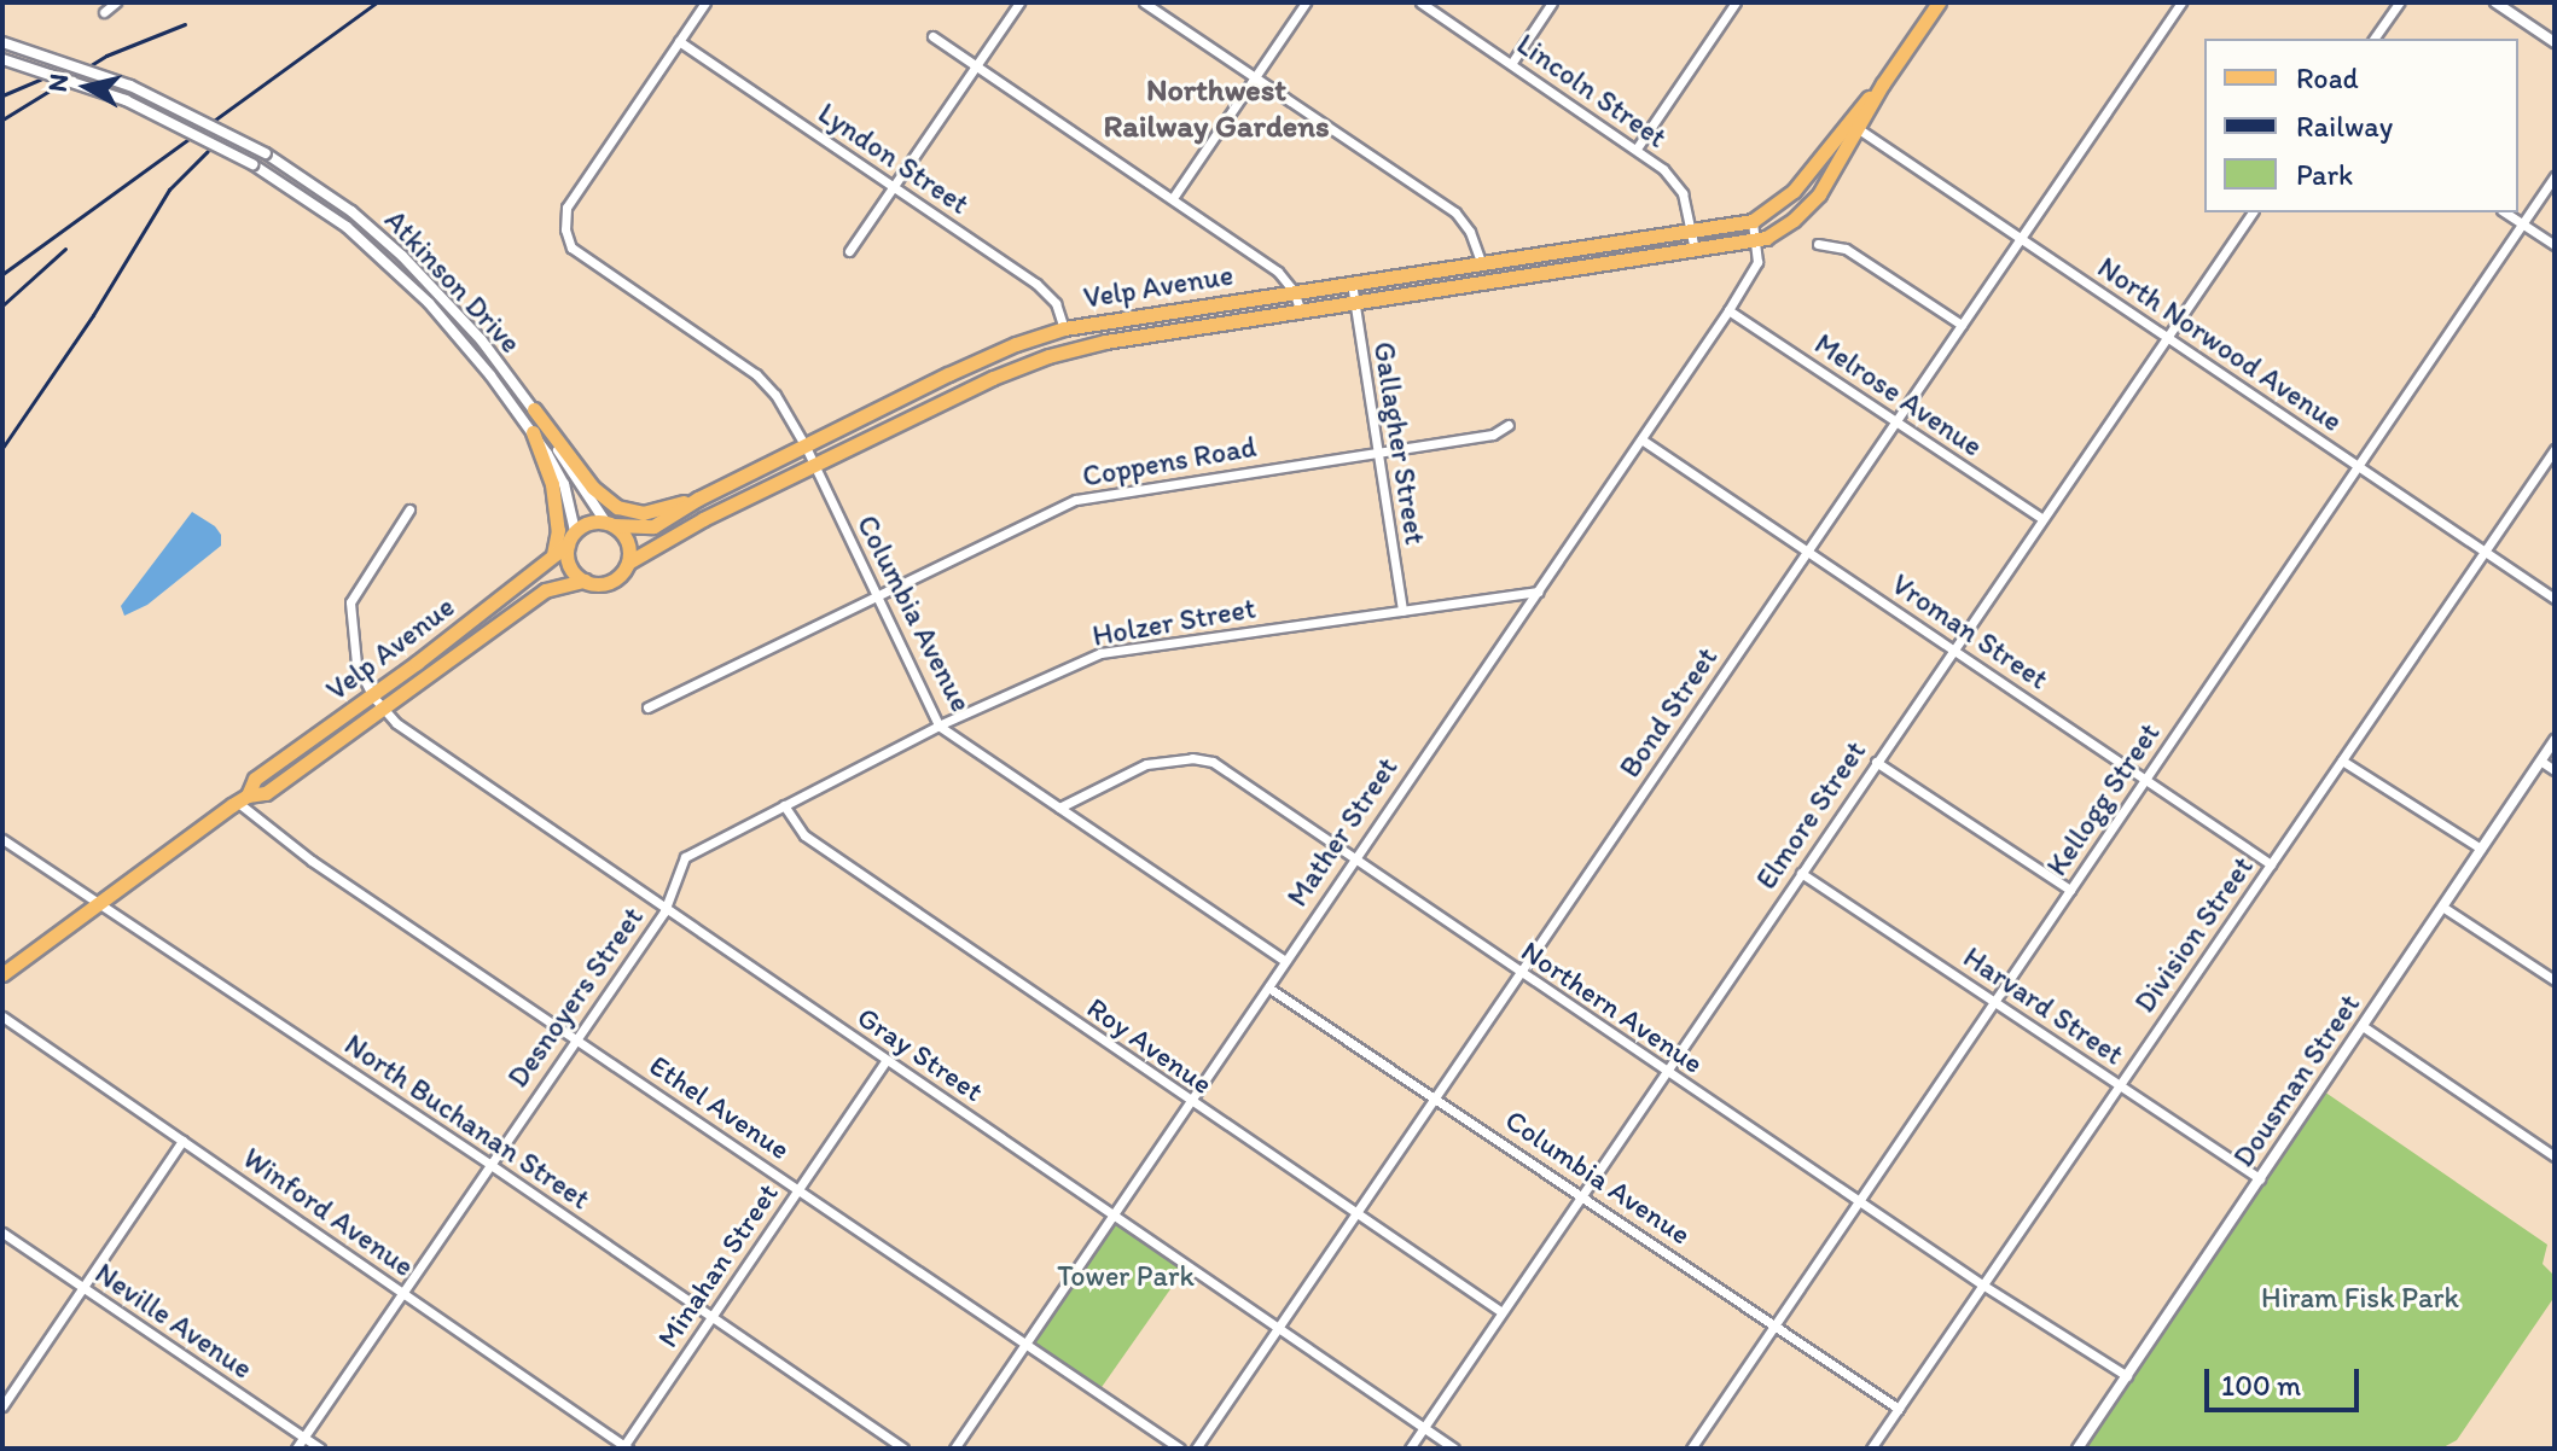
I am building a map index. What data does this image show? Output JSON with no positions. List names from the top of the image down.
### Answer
{
  "streets": {
    "main road": ["Velp Avenue"],
    "street": [
      "Lincoln Street",
      "Lyndon Street",
      "Atkinson Drive",
      "North Norwood Avenue",
      "Melrose Avenue",
      "Gallagher Street",
      "Coppens Road",
      "Columbia Avenue",
      "Holzer Street",
      "Vroman Street",
      "Bond Street",
      "Kellogg Street",
      "Elmore Street",
      "Mather Street",
      "Division Street",
      "Desnoyers Street",
      "Harvard Street",
      "Northern Avenue",
      "Roy Avenue",
      "Gray Street",
      "Dousman Street",
      "Ethel Avenue",
      "North Buchanan Street",
      "Winford Avenue",
      "Minahan Street",
      "Neville Avenue"
    ]
  },
  "crossings": [
    ["Lincoln Street", "Velp Avenue"],
    ["Lyndon Street", "Velp Avenue"],
    ["Lyndon Street", "Columbia Avenue"],
    ["Atkinson Drive", "Velp Avenue"],
    ["Velp Avenue", "Gallagher Street"],
    ["Velp Avenue", "Columbia Avenue"],
    ["Velp Avenue", "Mather Street"],
    ["Velp Avenue", "Gray Street"],
    ["Velp Avenue", "Ethel Avenue"],
    ["Velp Avenue", "North Buchanan Street"],
    ["North Norwood Avenue", "Bond Street"],
    ["North Norwood Avenue", "Kellogg Street"],
    ["North Norwood Avenue", "Elmore Street"],
    ["North Norwood Avenue", "Division Street"],
    ["Melrose Avenue", "Bond Street"],
    ["Melrose Avenue", "Elmore Street"],
    ["Melrose Avenue", "Mather Street"],
    ["Gallagher Street", "Coppens Road"],
    ["Gallagher Street", "Holzer Street"],
    ["Coppens Road", "Columbia Avenue"],
    ["Columbia Avenue", "Holzer Street"],
    ["Columbia Avenue", "Bond Street"],
    ["Columbia Avenue", "Kellogg Street"],
    ["Columbia Avenue", "Elmore Street"],
    ["Columbia Avenue", "Mather Street"],
    ["Columbia Avenue", "Division Street"],
    ["Columbia Avenue", "Northern Avenue"],
    ["Holzer Street", "Mather Street"],
    ["Holzer Street", "Desnoyers Street"],
    ["Holzer Street", "Roy Avenue"],
    ["Holzer Street", "Gray Street"],
    ["Vroman Street", "Bond Street"],
    ["Vroman Street", "Kellogg Street"],
    ["Vroman Street", "Elmore Street"],
    ["Vroman Street", "Mather Street"],
    ["Vroman Street", "Division Street"],
    ["Bond Street", "Northern Avenue"],
    ["Bond Street", "Roy Avenue"],
    ["Bond Street", "Gray Street"],
    ["Kellogg Street", "Harvard Street"],
    ["Kellogg Street", "Northern Avenue"],
    ["Elmore Street", "Harvard Street"],
    ["Elmore Street", "Northern Avenue"],
    ["Elmore Street", "Roy Avenue"],
    ["Elmore Street", "Gray Street"],
    ["Mather Street", "Northern Avenue"],
    ["Mather Street", "Roy Avenue"],
    ["Mather Street", "Gray Street"],
    ["Mather Street", "Ethel Avenue"],
    ["Division Street", "Harvard Street"],
    ["Division Street", "Northern Avenue"],
    ["Desnoyers Street", "Gray Street"],
    ["Desnoyers Street", "Ethel Avenue"],
    ["Desnoyers Street", "North Buchanan Street"],
    ["Desnoyers Street", "Winford Avenue"],
    ["Desnoyers Street", "Neville Avenue"],
    ["Harvard Street", "Dousman Street"],
    ["Northern Avenue", "Dousman Street"],
    ["Gray Street", "Minahan Street"],
    ["Ethel Avenue", "Minahan Street"],
    ["North Buchanan Street", "Minahan Street"],
    ["Winford Avenue", "Minahan Street"]
  ],
  "districts": ["Northwest Railway Gardens"],
  "parks": ["Tower Park", "Hiram Fisk Park"],
  "legend": ["Road", "Railway", "Park"],
  "scale_bar": "100 m",
  "north": "left"
}
